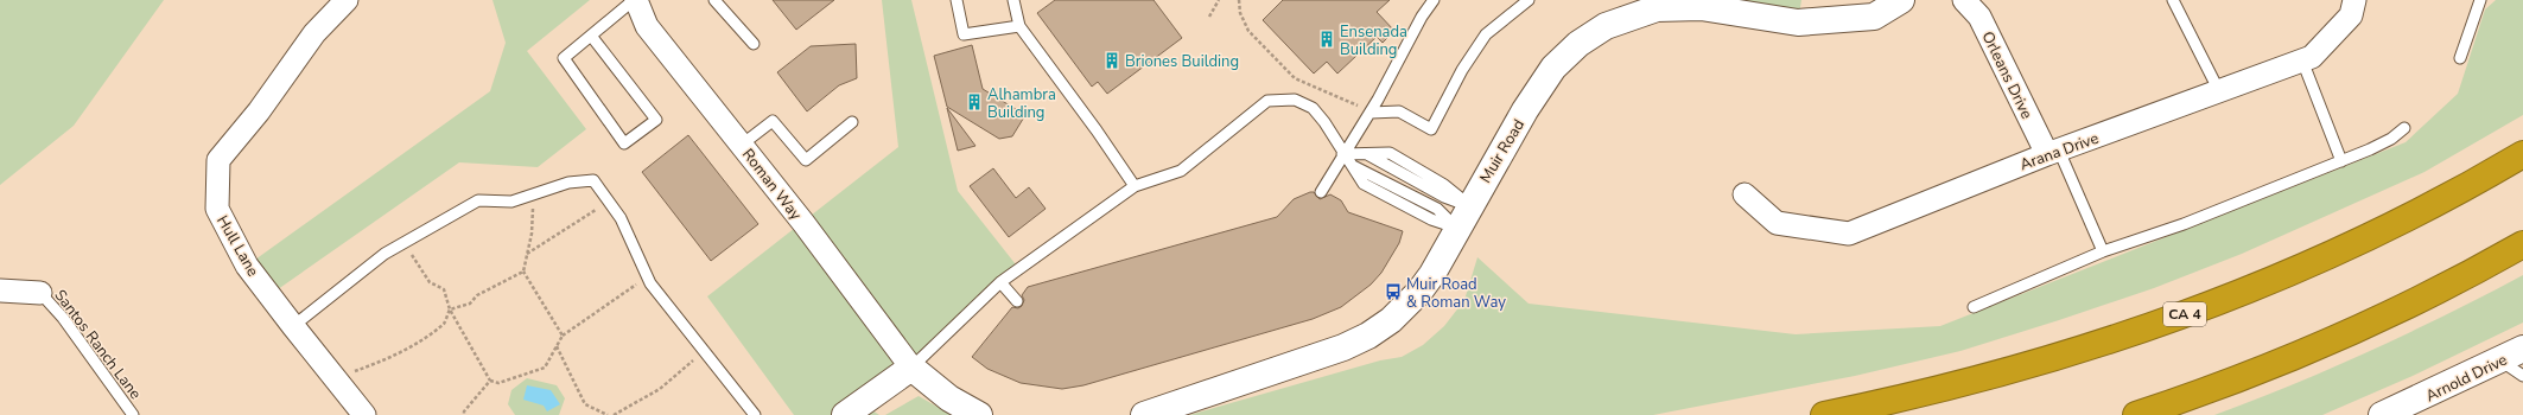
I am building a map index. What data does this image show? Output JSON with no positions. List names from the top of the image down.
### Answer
{
  "streets": {
    "highway": ["CA 4"],
    "street": [
      "Orleans Drive",
      "Muir Road",
      "Arana Drive",
      "Roman Way",
      "Hull Lane",
      "Arnold Drive"
    ],
    "lane": ["Santos Ranch Lane"]
  },
  "crossings": [
    ["Orleans Drive", "Arana Drive"]
  ],
  "places": {
    "building": ["Ensenada Building", "Briones Building", "Alhambra Building"],
    "bus stop": ["Muir Road & Roman Way"]
  }
}
